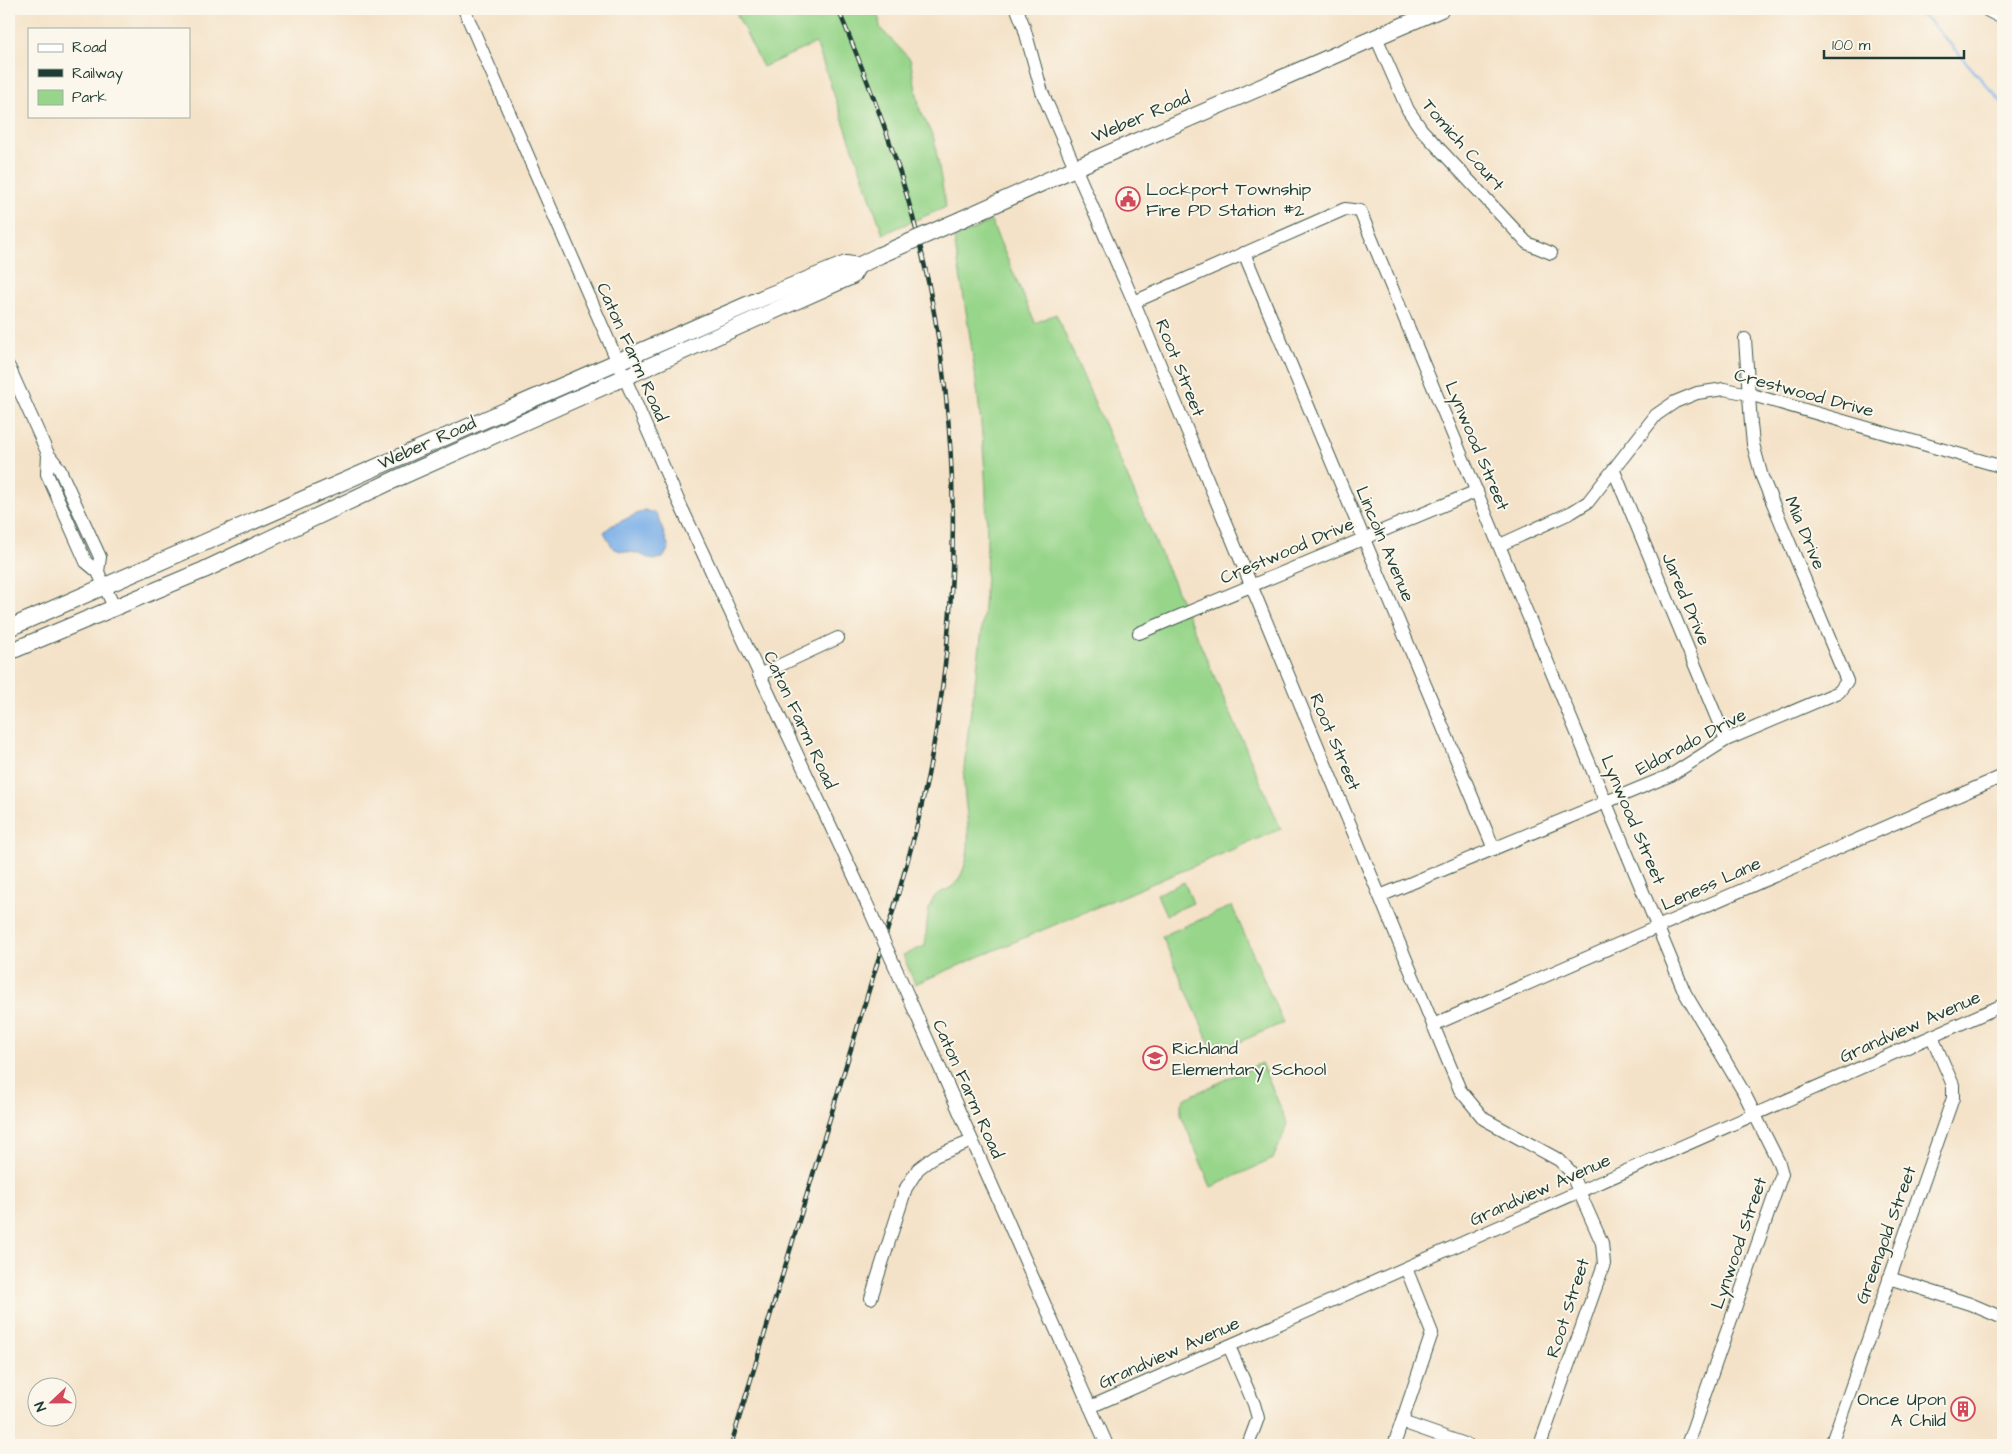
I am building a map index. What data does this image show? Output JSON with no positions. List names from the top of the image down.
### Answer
{
  "streets": {
    "main road": ["Weber Road"],
    "street": [
      "Tomich Court",
      "Caton Farm Road",
      "Root Street",
      "Crestwood Drive",
      "Lynwood Street",
      "Mia Drive",
      "Lincoln Avenue",
      "Jared Drive",
      "Eldorado Drive",
      "Leness Lane",
      "Grandview Avenue",
      "Greengold Street"
    ]
  },
  "crossings": [
    ["Weber Road", "Tomich Court"],
    ["Weber Road", "Caton Farm Road"],
    ["Weber Road", "Root Street"],
    ["Caton Farm Road", "Grandview Avenue"],
    ["Root Street", "Crestwood Drive"],
    ["Root Street", "Eldorado Drive"],
    ["Root Street", "Leness Lane"],
    ["Root Street", "Grandview Avenue"],
    ["Crestwood Drive", "Lynwood Street"],
    ["Crestwood Drive", "Mia Drive"],
    ["Crestwood Drive", "Lincoln Avenue"],
    ["Crestwood Drive", "Jared Drive"],
    ["Lynwood Street", "Lincoln Avenue"],
    ["Lynwood Street", "Eldorado Drive"],
    ["Lynwood Street", "Leness Lane"],
    ["Lynwood Street", "Grandview Avenue"],
    ["Mia Drive", "Eldorado Drive"],
    ["Lincoln Avenue", "Eldorado Drive"],
    ["Jared Drive", "Eldorado Drive"],
    ["Grandview Avenue", "Greengold Street"]
  ],
  "places": {
    "public building": ["Lockport Township Fire PD Station #2"],
    "school or university": ["Richland Elementary School"],
    "building": ["Once Upon A Child"]
  },
  "legend": ["Road", "Railway", "Park"],
  "scale_bar": "100 m",
  "north": "left"
}
